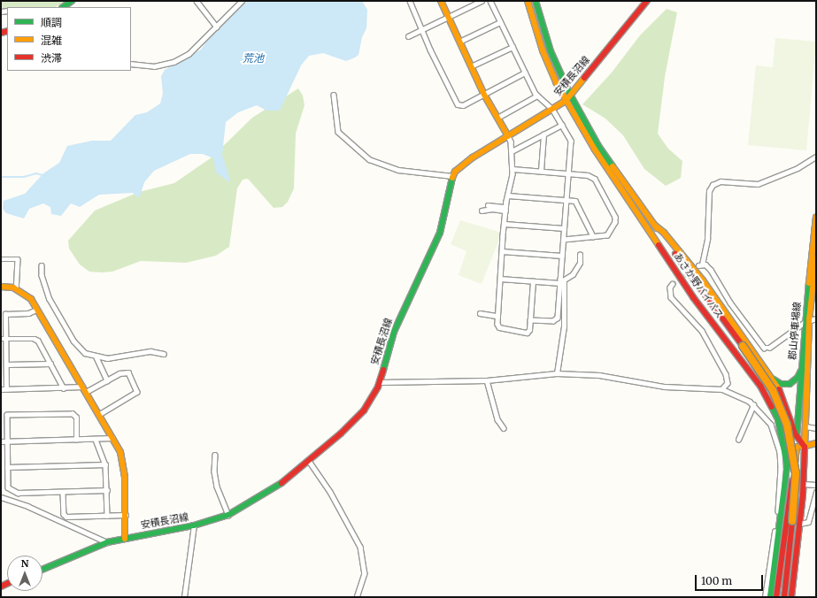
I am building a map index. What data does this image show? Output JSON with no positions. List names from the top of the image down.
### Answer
{
  "streets": {
    "main road": ["安積長沼線", "あさか野バイパス", "郡山停車場線"]
  },
  "crossings": [
    ["安積長沼線", "あさか野バイパス"]
  ],
  "water": ["荒池"],
  "legend": ["順調", "混雑", "渋滞"],
  "scale_bar": "100 m",
  "north": "top"
}
